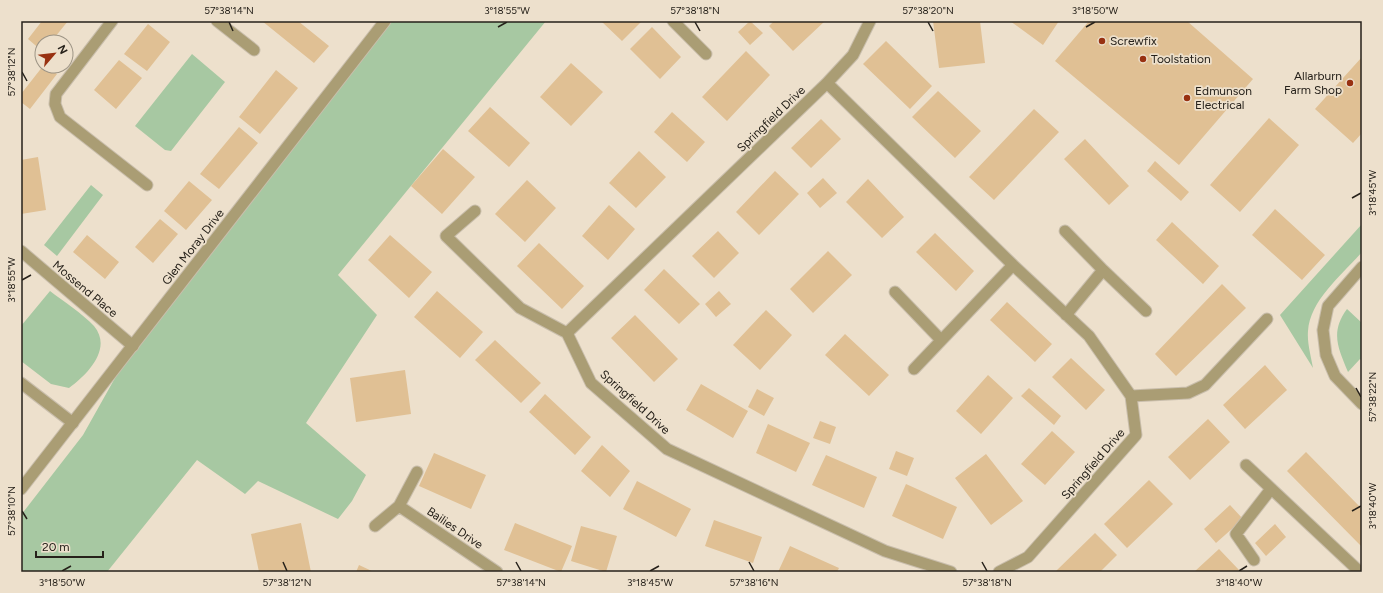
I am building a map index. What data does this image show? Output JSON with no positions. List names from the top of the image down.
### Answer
{
  "streets": {
    "street": [
      "Springfield Drive",
      "Glen Moray Drive",
      "Mossend Place",
      "Bailies Drive"
    ]
  },
  "crossings": [
    ["Glen Moray Drive", "Mossend Place"]
  ],
  "places": [
    "Screwfix",
    "Toolstation",
    "Allarburn Farm Shop",
    "Edmunson Electrical"
  ],
  "scale_bar": "20 m",
  "north": "top right",
  "coordinates": [
    "57°38'14\"N",
    "3°18'55\"W",
    "57°38'18\"N",
    "57°38'20\"N",
    "3°18'50\"W",
    "57°38'12\"N",
    "3°18'45\"W",
    "57°38'22\"N",
    "3°18'40\"W",
    "57°38'10\"N",
    "57°38'16\"N"
  ]
}
